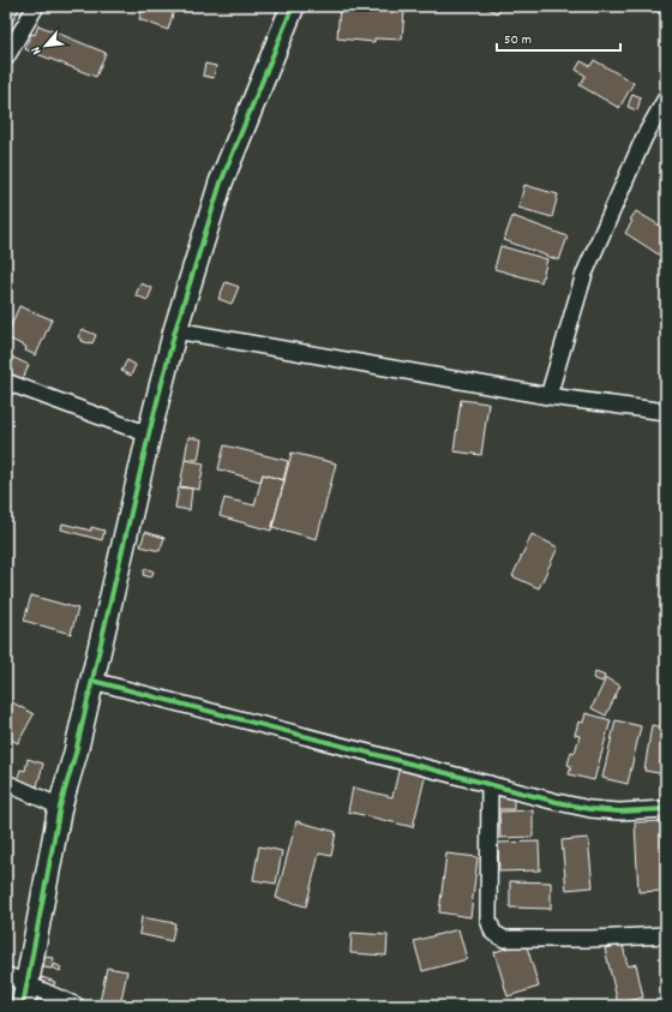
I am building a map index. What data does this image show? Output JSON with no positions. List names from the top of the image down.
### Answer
{
  "scale_bar": "50 m",
  "north": "bottom left"
}
